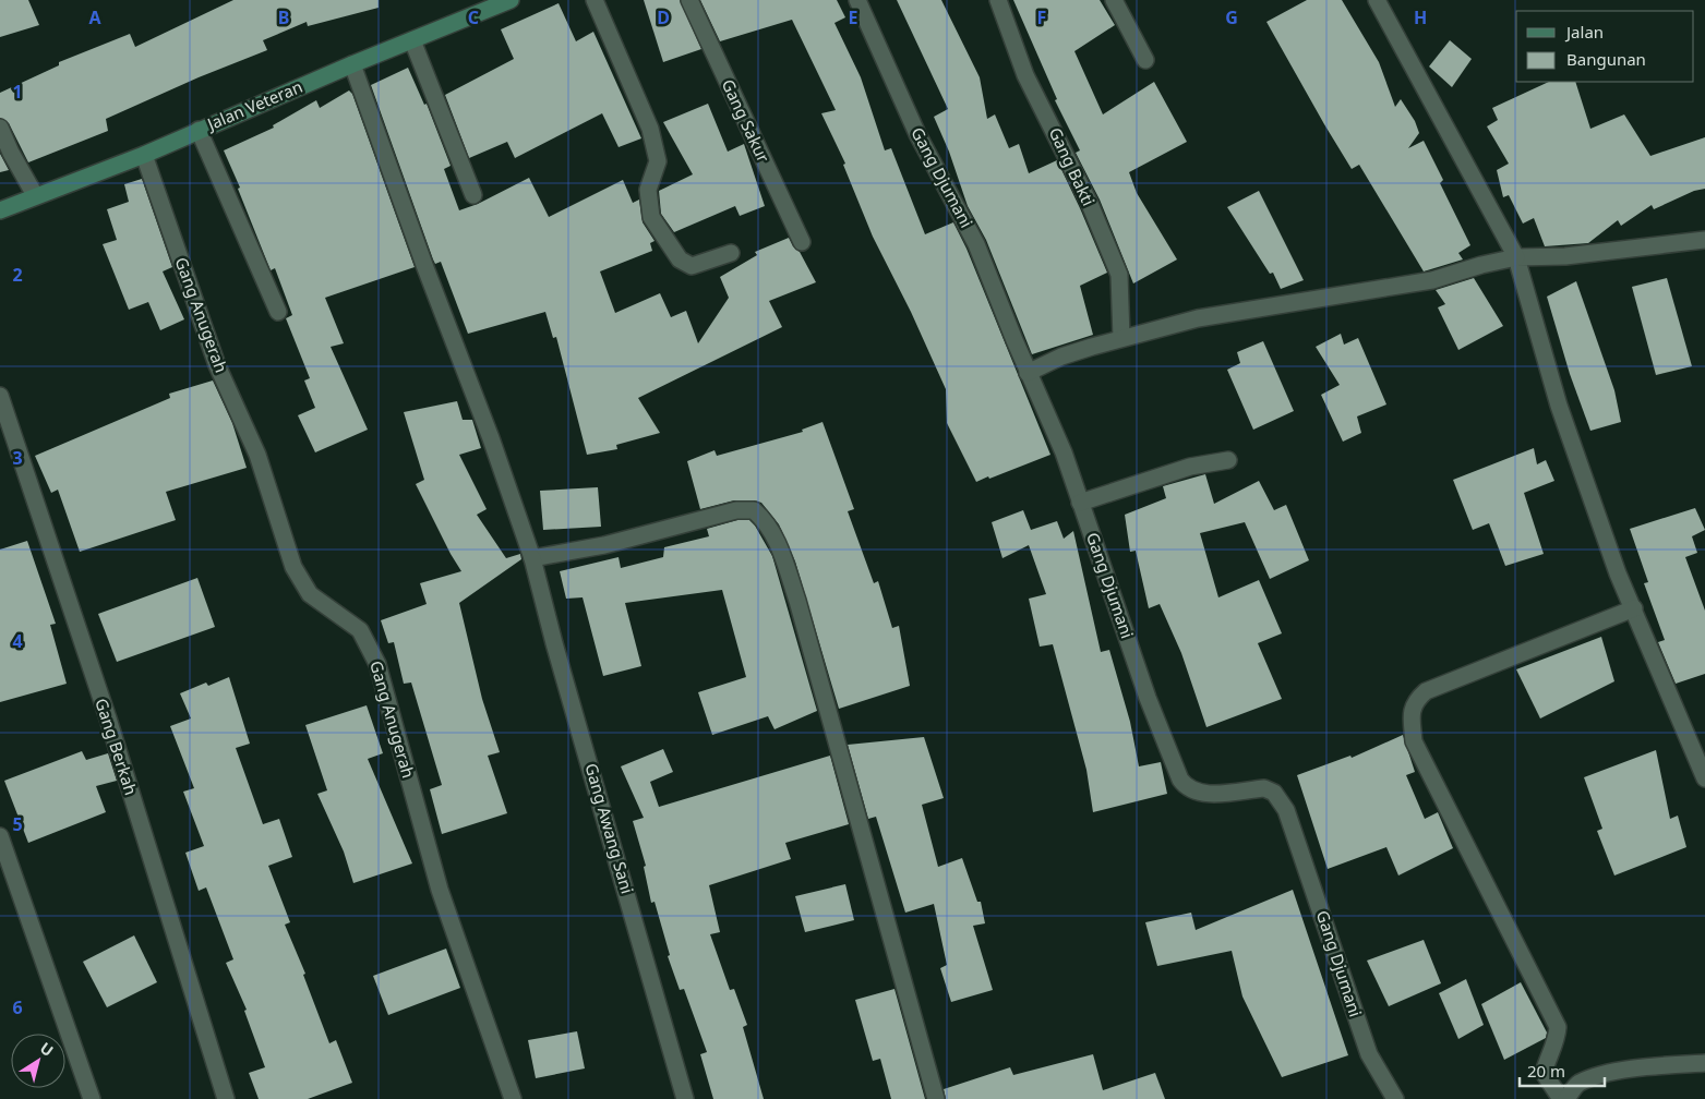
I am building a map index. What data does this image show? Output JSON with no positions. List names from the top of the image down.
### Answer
{
  "streets": {
    "street": [
      "Jalan Veteran",
      "Gang Sakur",
      "Gang Bakti",
      "Gang Djumani",
      "Gang Anugerah",
      "Gang Berkah",
      "Gang Awang Sani"
    ]
  },
  "crossings": [
    ["Jalan Veteran", "Gang Anugerah"],
    ["Jalan Veteran", "Gang Awang Sani"]
  ],
  "legend": ["Jalan", "Bangunan"],
  "scale_bar": "20 m",
  "north": "top right",
  "grid": {
    "columns": [
      "A",
      "B",
      "C",
      "D",
      "E",
      "F",
      "G",
      "H"
    ],
    "rows": [
      "1",
      "2",
      "3",
      "4",
      "5",
      "6"
    ]
  }
}
